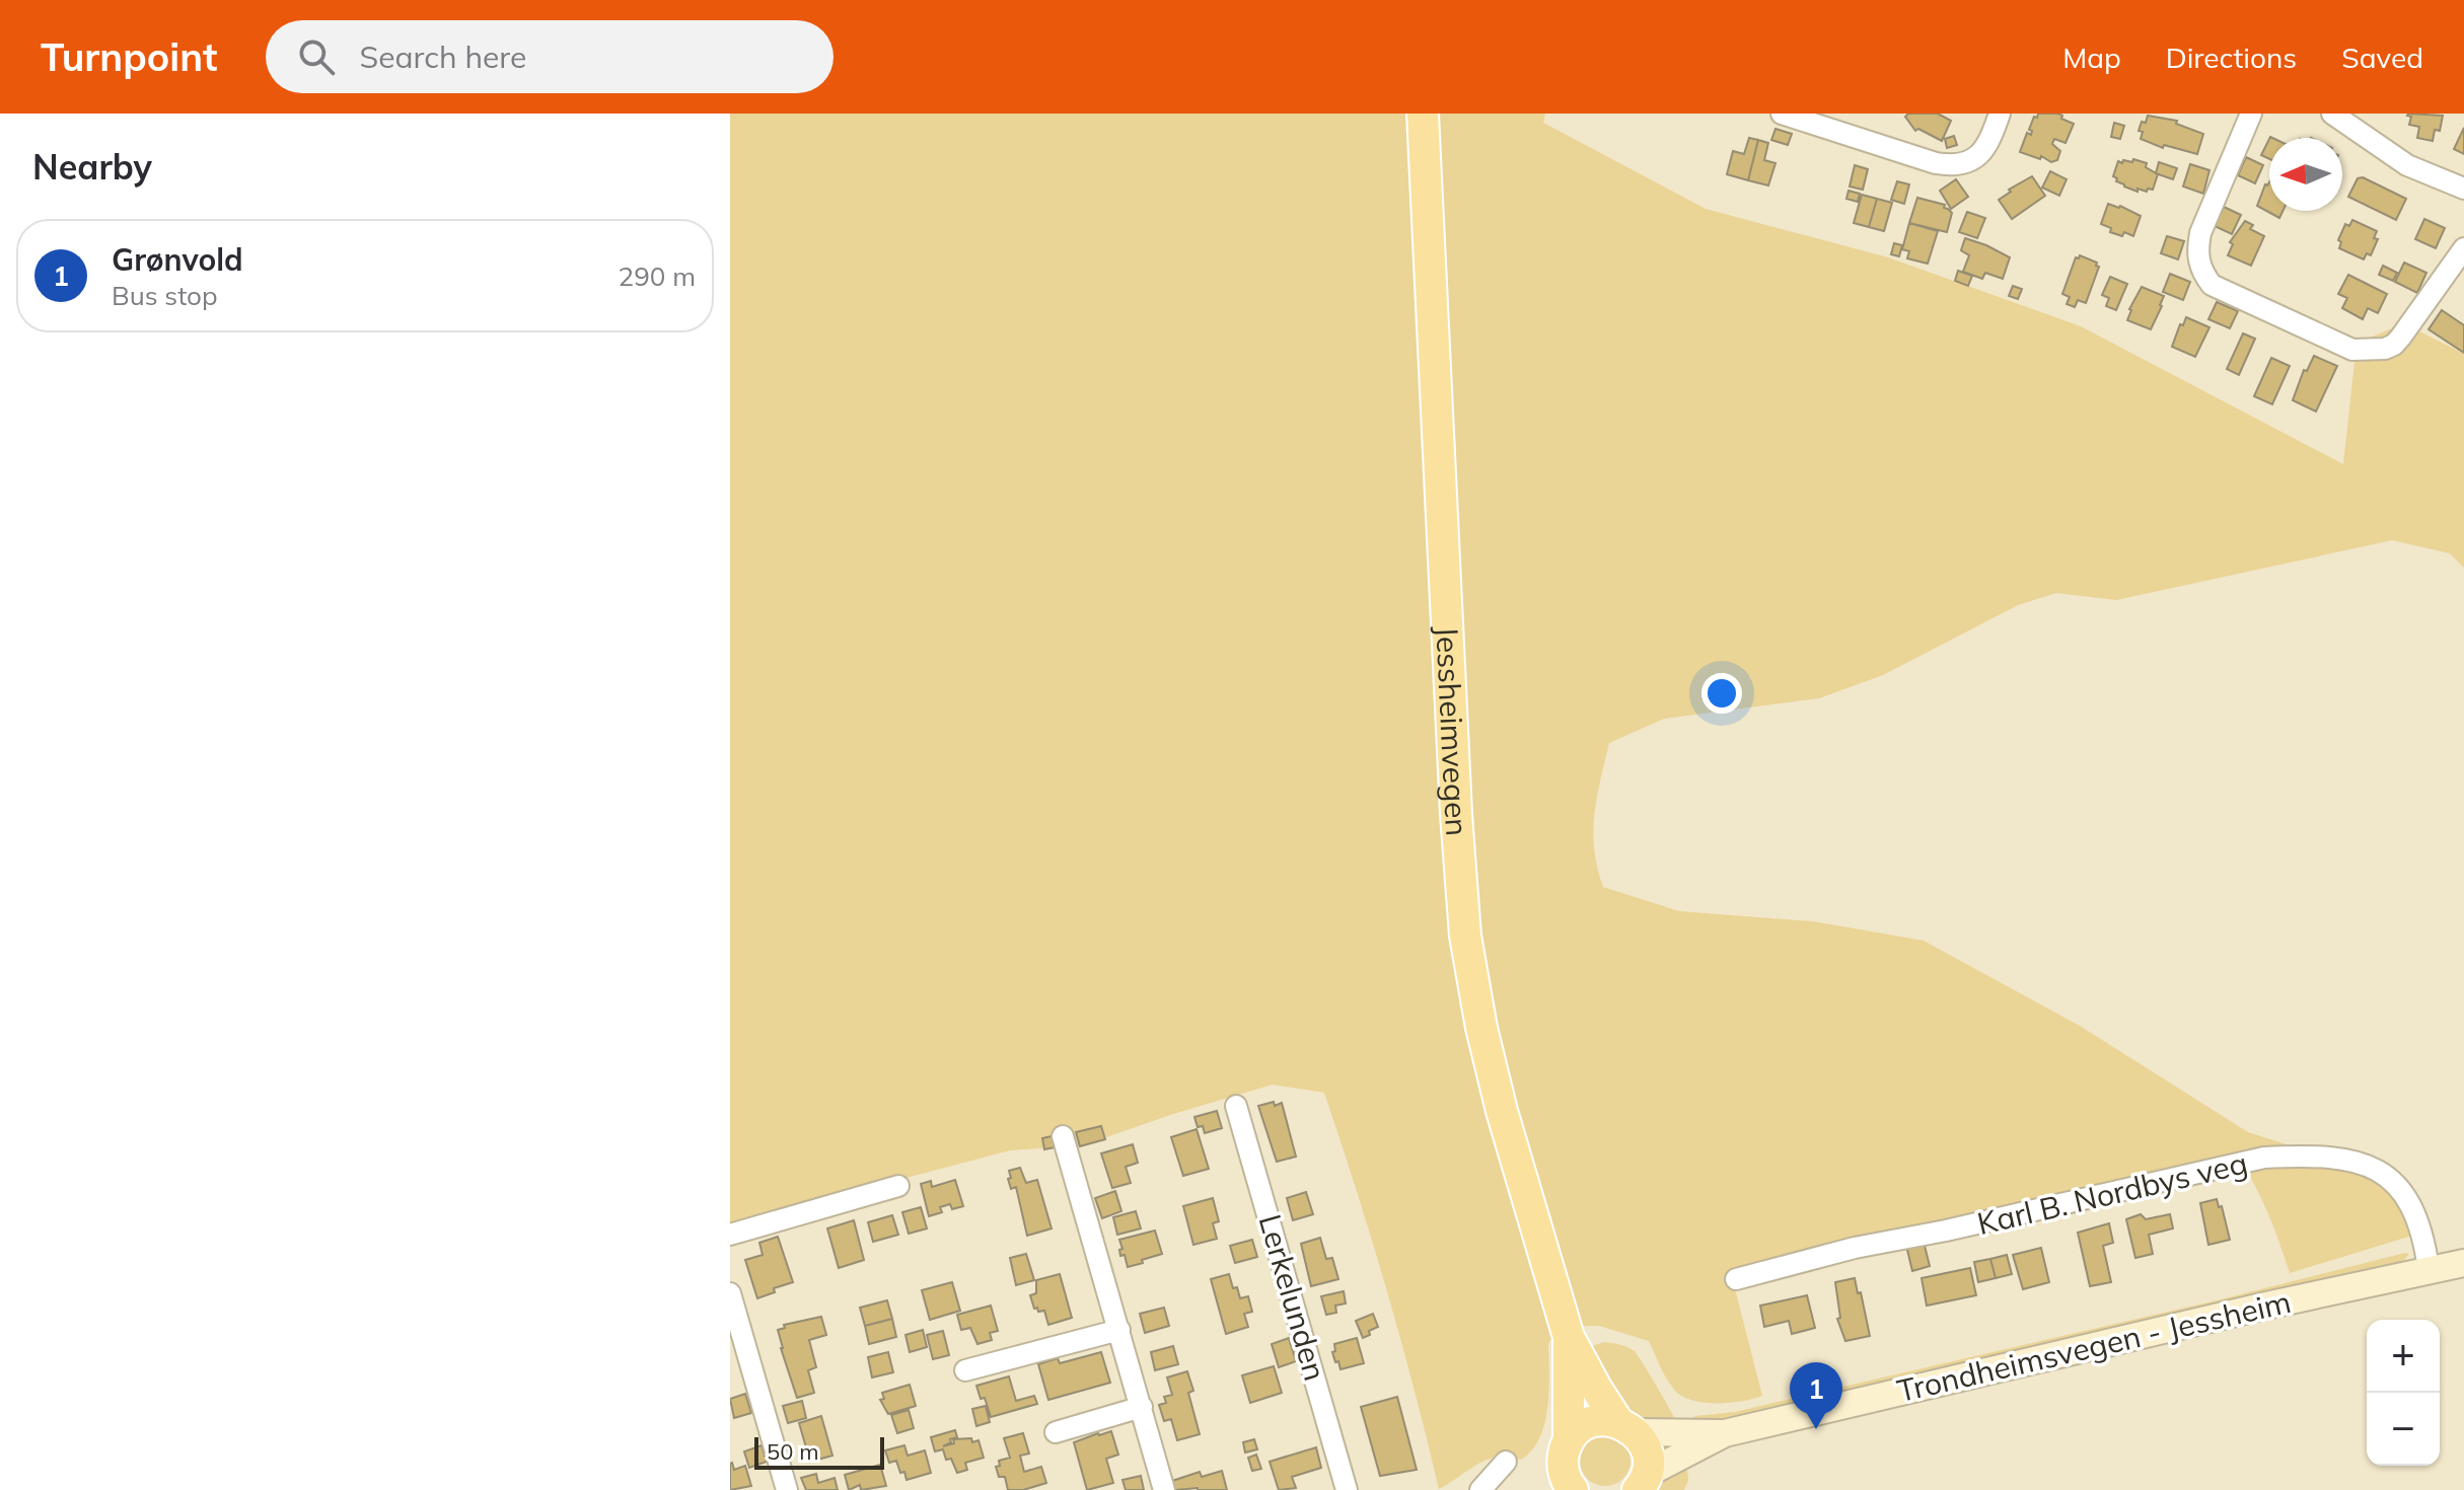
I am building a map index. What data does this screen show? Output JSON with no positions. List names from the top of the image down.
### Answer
{
  "streets": {
    "main road": ["Jessheimvegen", "Trondheimsvegen - Jessheim"],
    "street": ["Karl B. Nordbys veg", "Lerkelunden"]
  },
  "crossings": [
    ["Jessheimvegen", "Trondheimsvegen - Jessheim"],
    ["Karl B. Nordbys veg", "Trondheimsvegen - Jessheim"]
  ],
  "scale_bar": "50 m",
  "north": "left",
  "page": {
    "header": "Turnpoint",
    "search": "Search here",
    "nav": ["Map", "Directions", "Saved"],
    "heading": "Nearby",
    "list": [
      {
        "mark": "1",
        "name": "Grønvold",
        "note": "Bus stop",
        "value": "290 m"
      }
    ],
    "map_buttons": ["+", "−"],
    "pins": "1",
    "scale": "50 m"
  }
}
